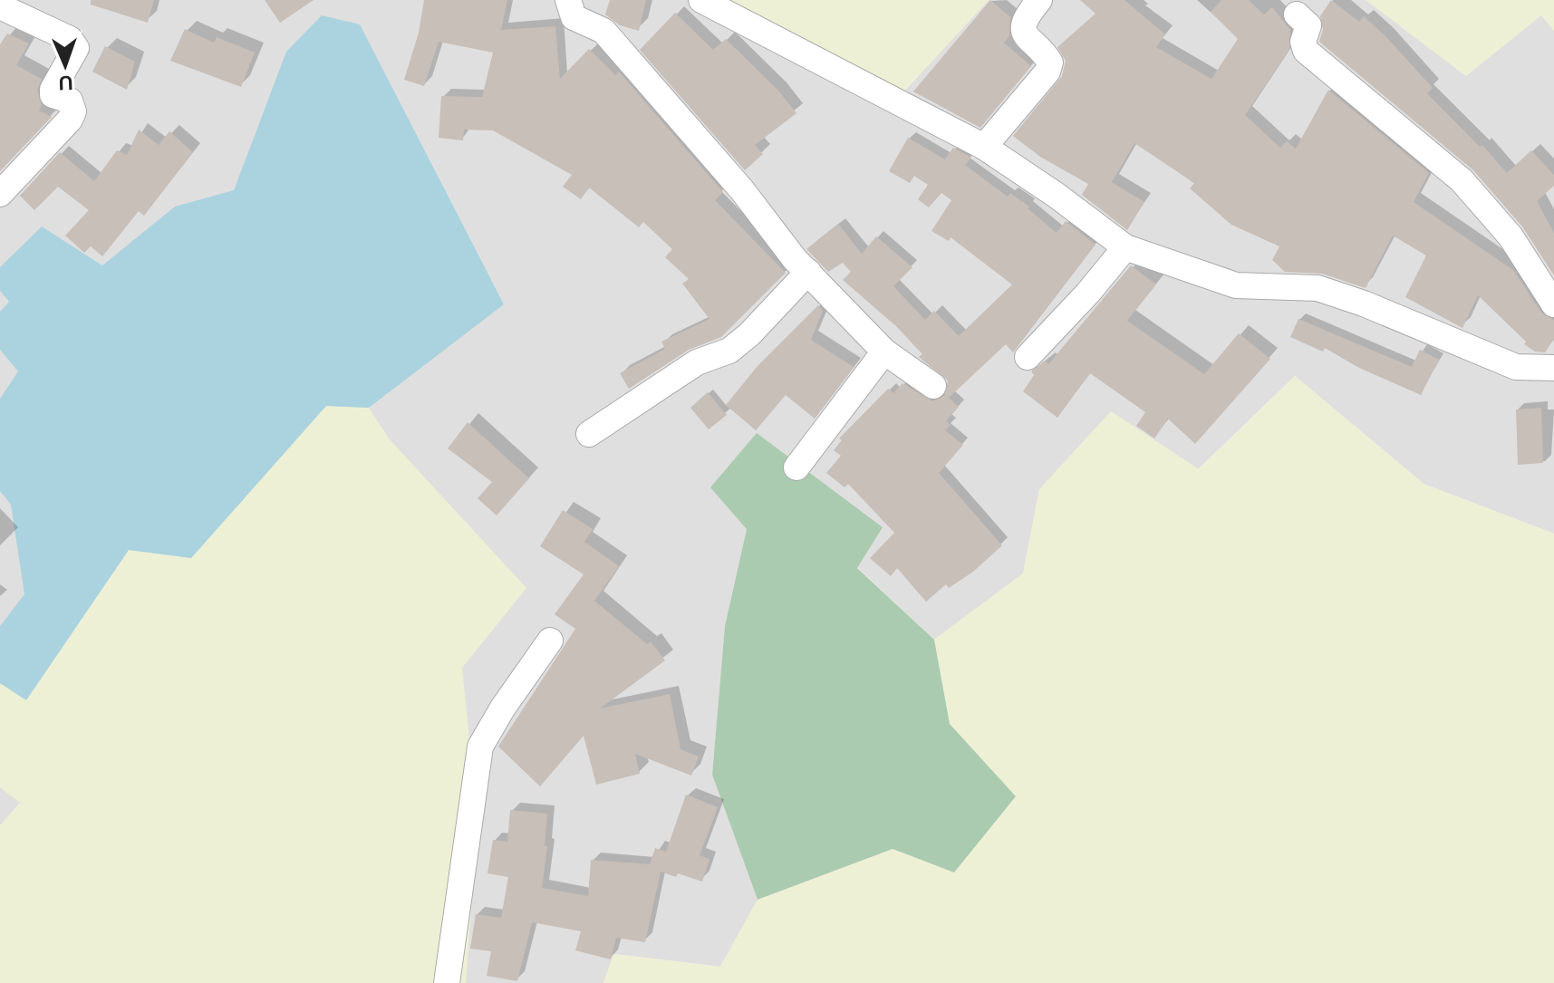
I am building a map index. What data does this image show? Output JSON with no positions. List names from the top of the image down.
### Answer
{
  "north": "bottom"
}
